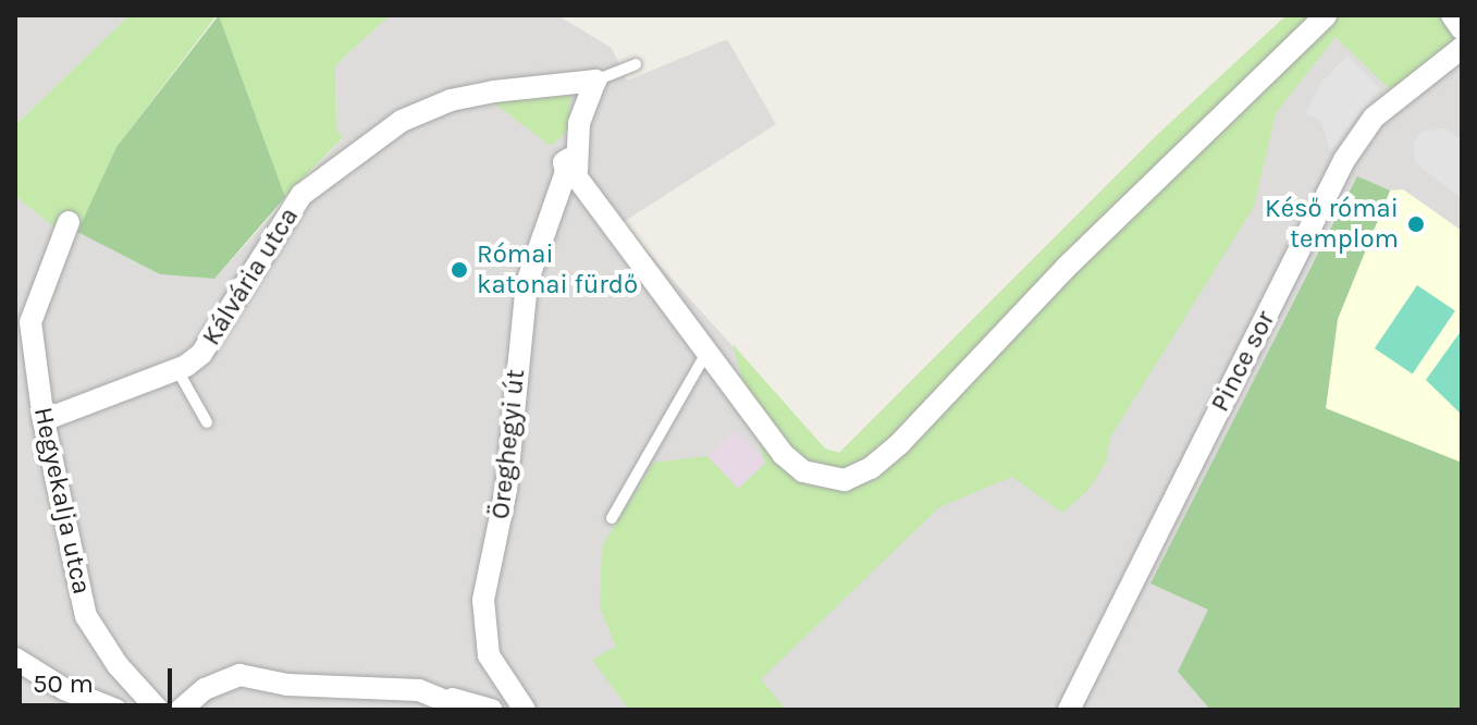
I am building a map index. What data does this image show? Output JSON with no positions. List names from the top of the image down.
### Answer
{
  "streets": {
    "street": [
      "Kálvária utca",
      "Pince sor",
      "Öreghegyi út",
      "Hegyekalja utca"
    ]
  },
  "crossings": [
    ["Kálvária utca", "Öreghegyi út"],
    ["Kálvária utca", "Hegyekalja utca"]
  ],
  "places": ["Késő római templom", "Római katonai fürdő"],
  "scale_bar": "50 m"
}
